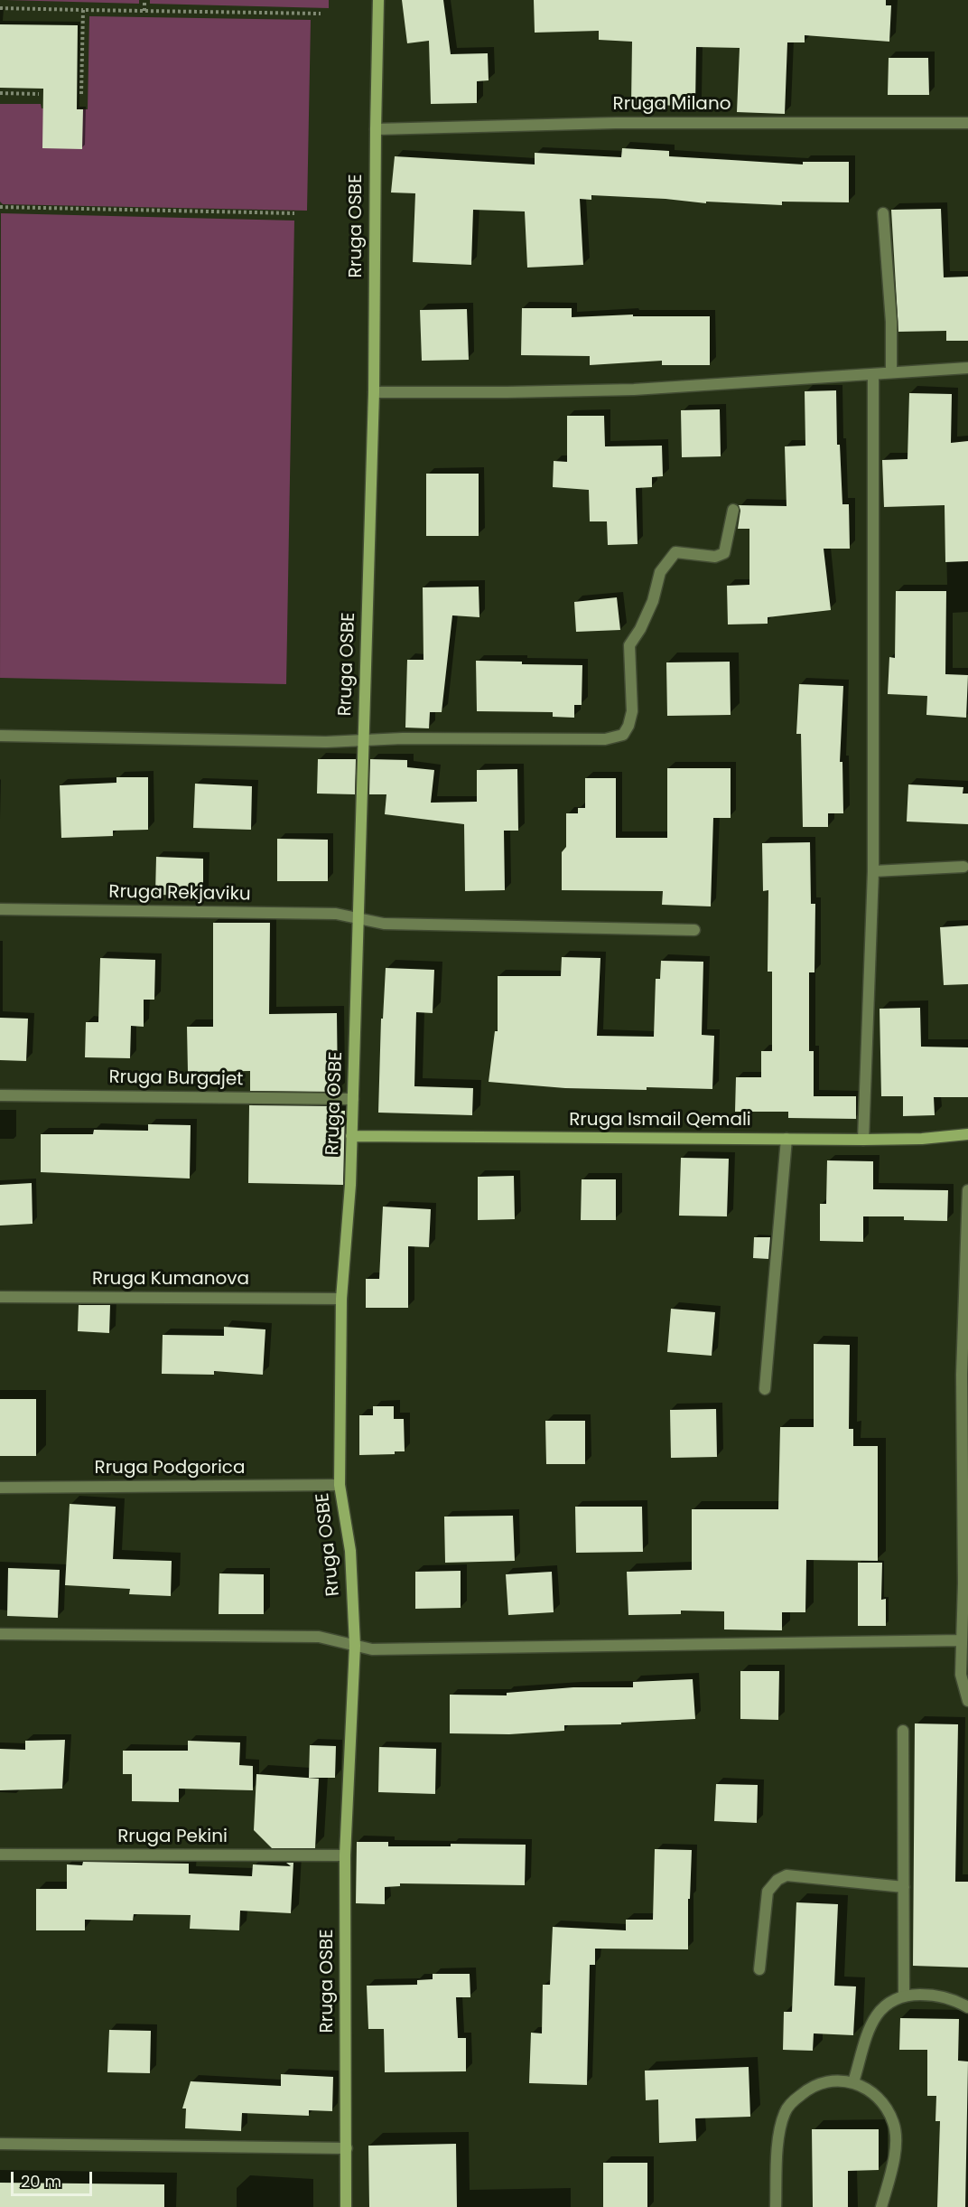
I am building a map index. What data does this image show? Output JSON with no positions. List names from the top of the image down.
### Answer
{
  "streets": {
    "street": [
      "Rruga Milano",
      "Rruga OSBE",
      "Rruga Rekjaviku",
      "Rruga Burgajet",
      "Rruga Ismail Qemali",
      "Rruga Kumanova",
      "Rruga Podgorica",
      "Rruga Pekini"
    ]
  },
  "crossings": [
    ["Rruga Milano", "Rruga OSBE"],
    ["Rruga OSBE", "Rruga Rekjaviku"],
    ["Rruga OSBE", "Rruga Burgajet"],
    ["Rruga OSBE", "Rruga Ismail Qemali"],
    ["Rruga OSBE", "Rruga Kumanova"],
    ["Rruga OSBE", "Rruga Podgorica"],
    ["Rruga OSBE", "Rruga Pekini"]
  ],
  "scale_bar": "20 m"
}
